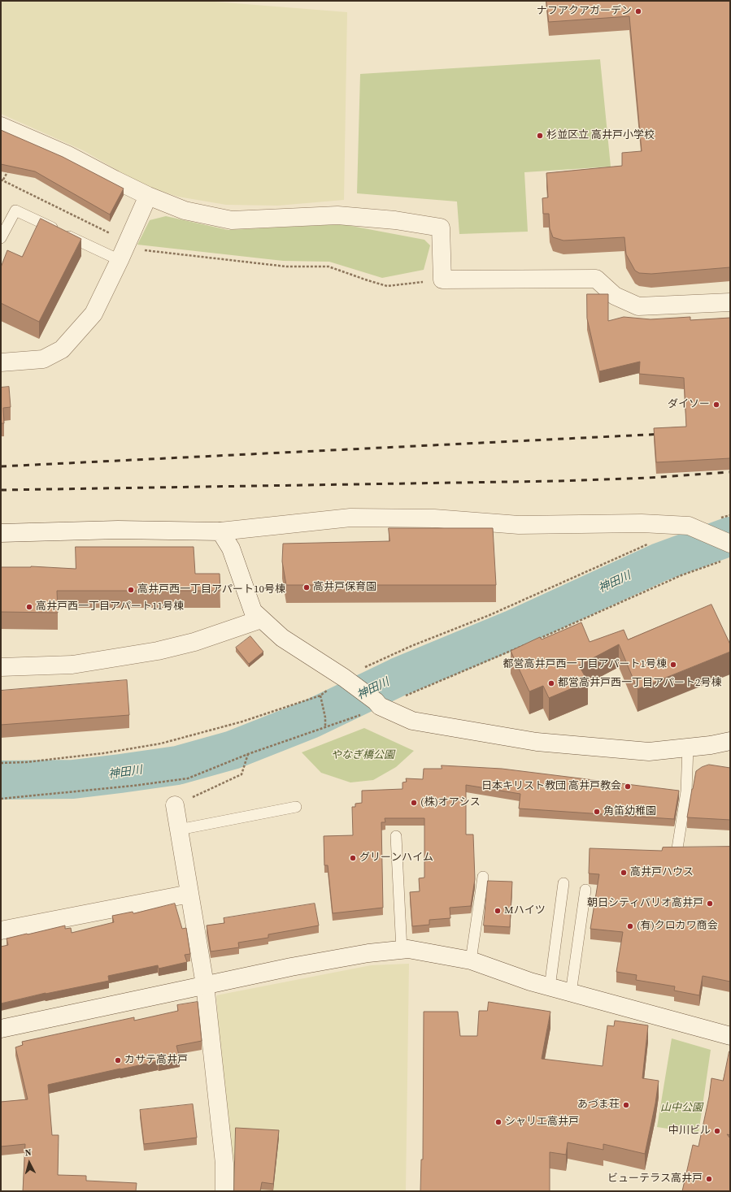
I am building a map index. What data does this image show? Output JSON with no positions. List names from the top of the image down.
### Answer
{
  "water": ["神田川"],
  "parks": ["やなぎ橋公園", "山中公園"],
  "places": [
    "ナフアクアガーデン",
    "杉並区立 高井戸小学校",
    "ダイソー",
    "高井戸保育園",
    "高井戸西一丁目アパート10号棟",
    "高井戸西一丁目アパート11号棟",
    "都営高井戸西一丁目アパート1号棟",
    "都営高井戸西一丁目アパート2号棟",
    "日本キリスト教団 高井戸教会",
    "(株)オアシス",
    "角笛幼稚園",
    "グリーンハイム",
    "高井戸ハウス",
    "朝日シティパリオ高井戸",
    "Mハイツ",
    "(有)クロカワ商会",
    "カサテ高井戸",
    "あづま荘",
    "シャリエ高井戸",
    "中川ビル",
    "ビューテラス高井戸"
  ],
  "north": "top"
}
